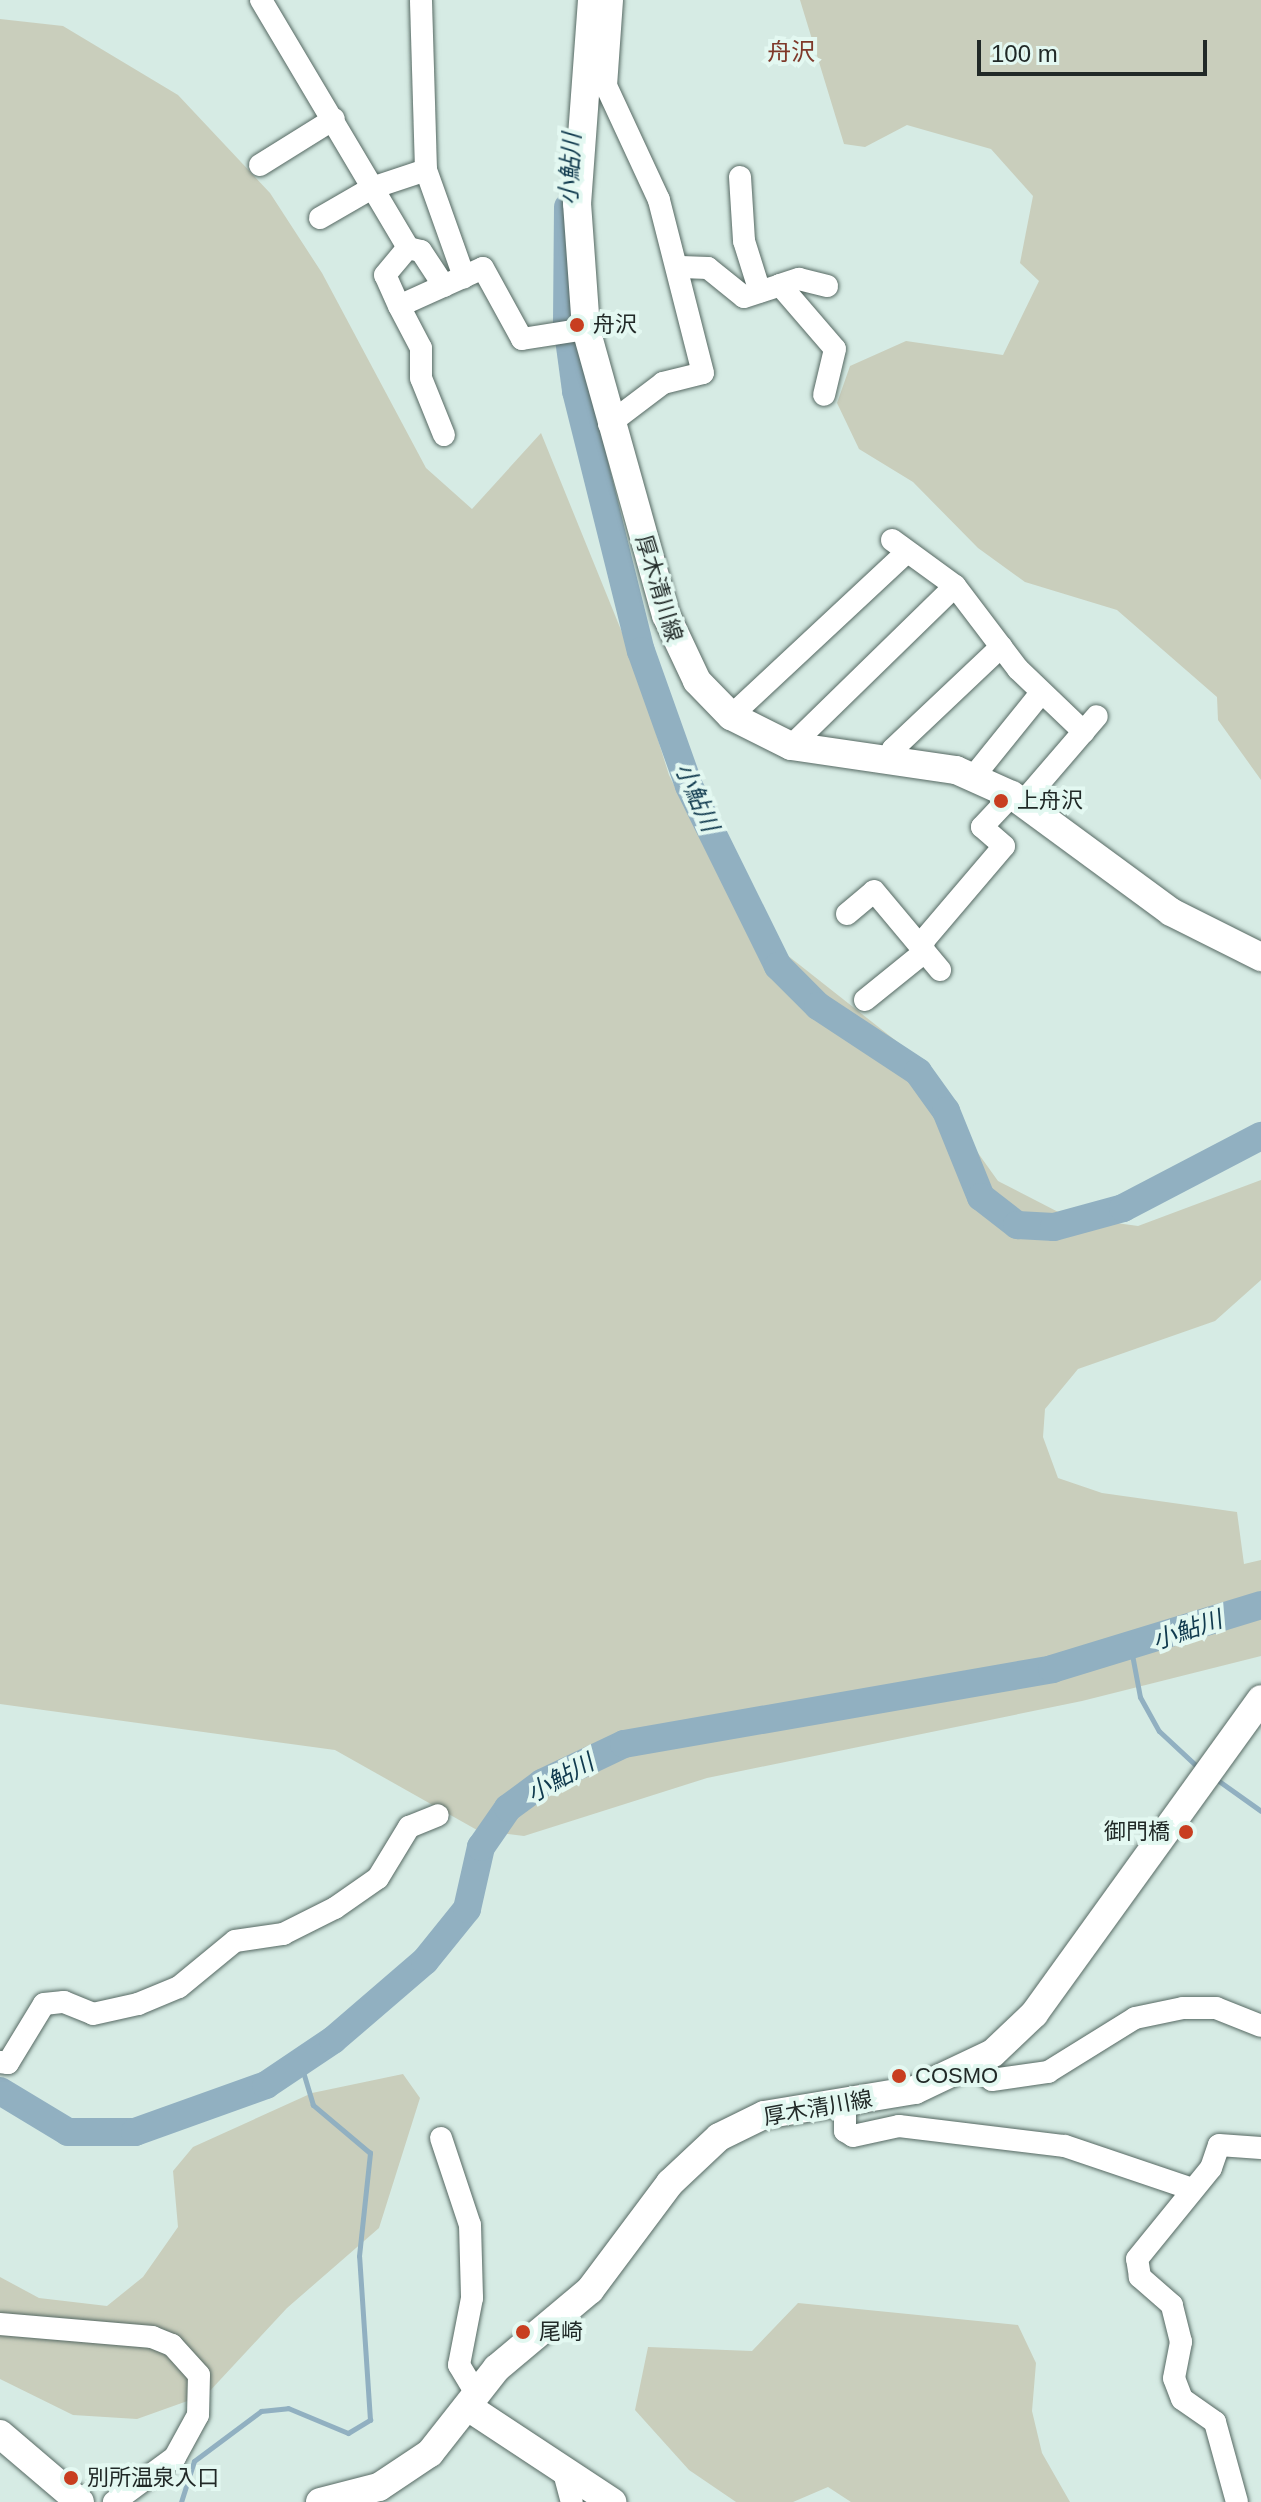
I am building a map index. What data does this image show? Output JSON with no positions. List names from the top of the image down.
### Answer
{
  "streets": {
    "main road": ["厚木清川線"]
  },
  "districts": ["舟沢"],
  "water": ["小鮎川"],
  "places": [
    "舟沢",
    "上舟沢",
    "御門橋",
    "COSMO",
    "尾崎",
    "別所温泉入口"
  ],
  "scale_bar": "100 m"
}
